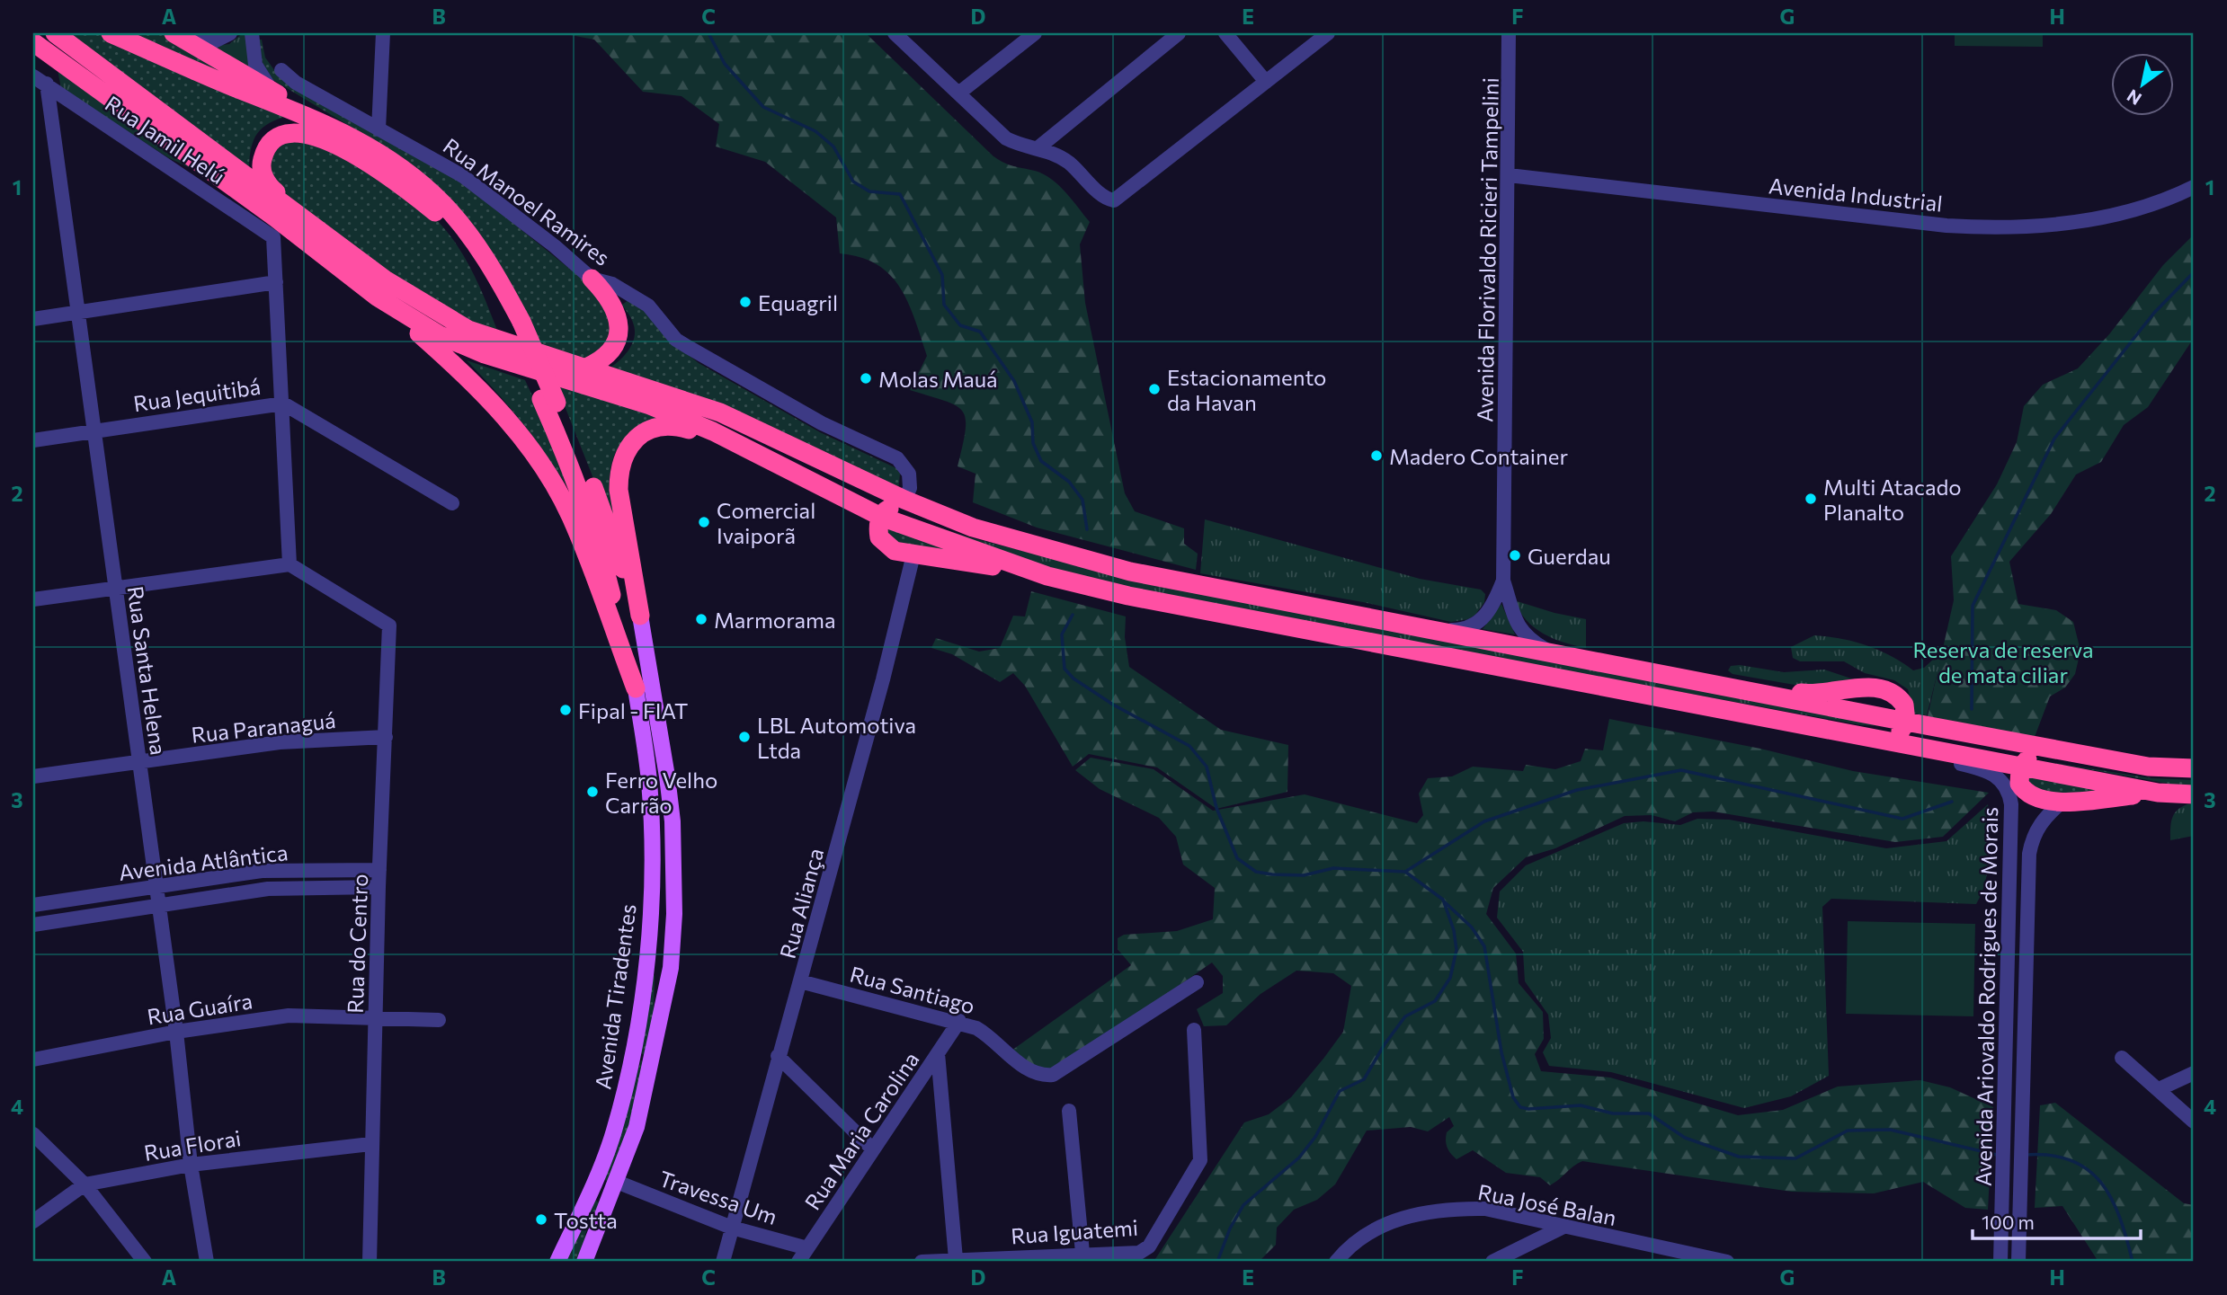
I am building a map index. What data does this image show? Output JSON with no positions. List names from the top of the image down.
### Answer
{
  "streets": {
    "main road": ["Avenida Tiradentes"],
    "street": [
      "Rua Jamil Helú",
      "Avenida Industrial",
      "Rua Manoel Ramires",
      "Avenida Florivaldo Ricieri Tampelini",
      "Rua Jequitibá",
      "Rua Santa Helena",
      "Rua Paranaguá",
      "Avenida Atlântica",
      "Rua Aliança",
      "Rua do Centro",
      "Rua Santiago",
      "Avenida Ariovaldo Rodrigues de Morais",
      "Rua Guaíra",
      "Rua Maria Carolina",
      "Rua Florai",
      "Travessa Um",
      "Rua José Balan",
      "Rua Iguatemi"
    ]
  },
  "crossings": [
    ["Rua Jamil Helú", "Rua Santa Helena"],
    ["Avenida Industrial", "Avenida Florivaldo Ricieri Tampelini"],
    ["Rua Jequitibá", "Rua Santa Helena"],
    ["Rua Santa Helena", "Rua Paranaguá"],
    ["Rua Santa Helena", "Avenida Atlântica"],
    ["Rua Santa Helena", "Rua Guaíra"],
    ["Rua Santa Helena", "Rua Florai"],
    ["Rua Paranaguá", "Rua do Centro"],
    ["Avenida Atlântica", "Rua do Centro"],
    ["Rua Aliança", "Rua Santiago"],
    ["Rua Aliança", "Travessa Um"],
    ["Rua do Centro", "Rua Guaíra"],
    ["Rua do Centro", "Rua Florai"],
    ["Rua Santiago", "Rua Maria Carolina"],
    ["Avenida Tiradentes", "Travessa Um"],
    ["Rua Maria Carolina", "Travessa Um"]
  ],
  "parks": ["Reserva de reserva de mata ciliar"],
  "places": [
    "Equagril",
    "Molas Mauá",
    "Estacionamento da Havan",
    "Madero Container",
    "Multi Atacado Planalto",
    "Comercial Ivaiporã",
    "Guerdau",
    "Marmorama",
    "Fipal - FIAT",
    "LBL Automotiva Ltda",
    "Ferro Velho Carrão",
    "Tostta"
  ],
  "scale_bar": "100 m",
  "north": "bottom left",
  "grid": {
    "columns": [
      "A",
      "B",
      "C",
      "D",
      "E",
      "F",
      "G",
      "H"
    ],
    "rows": [
      "1",
      "2",
      "3",
      "4"
    ]
  }
}
